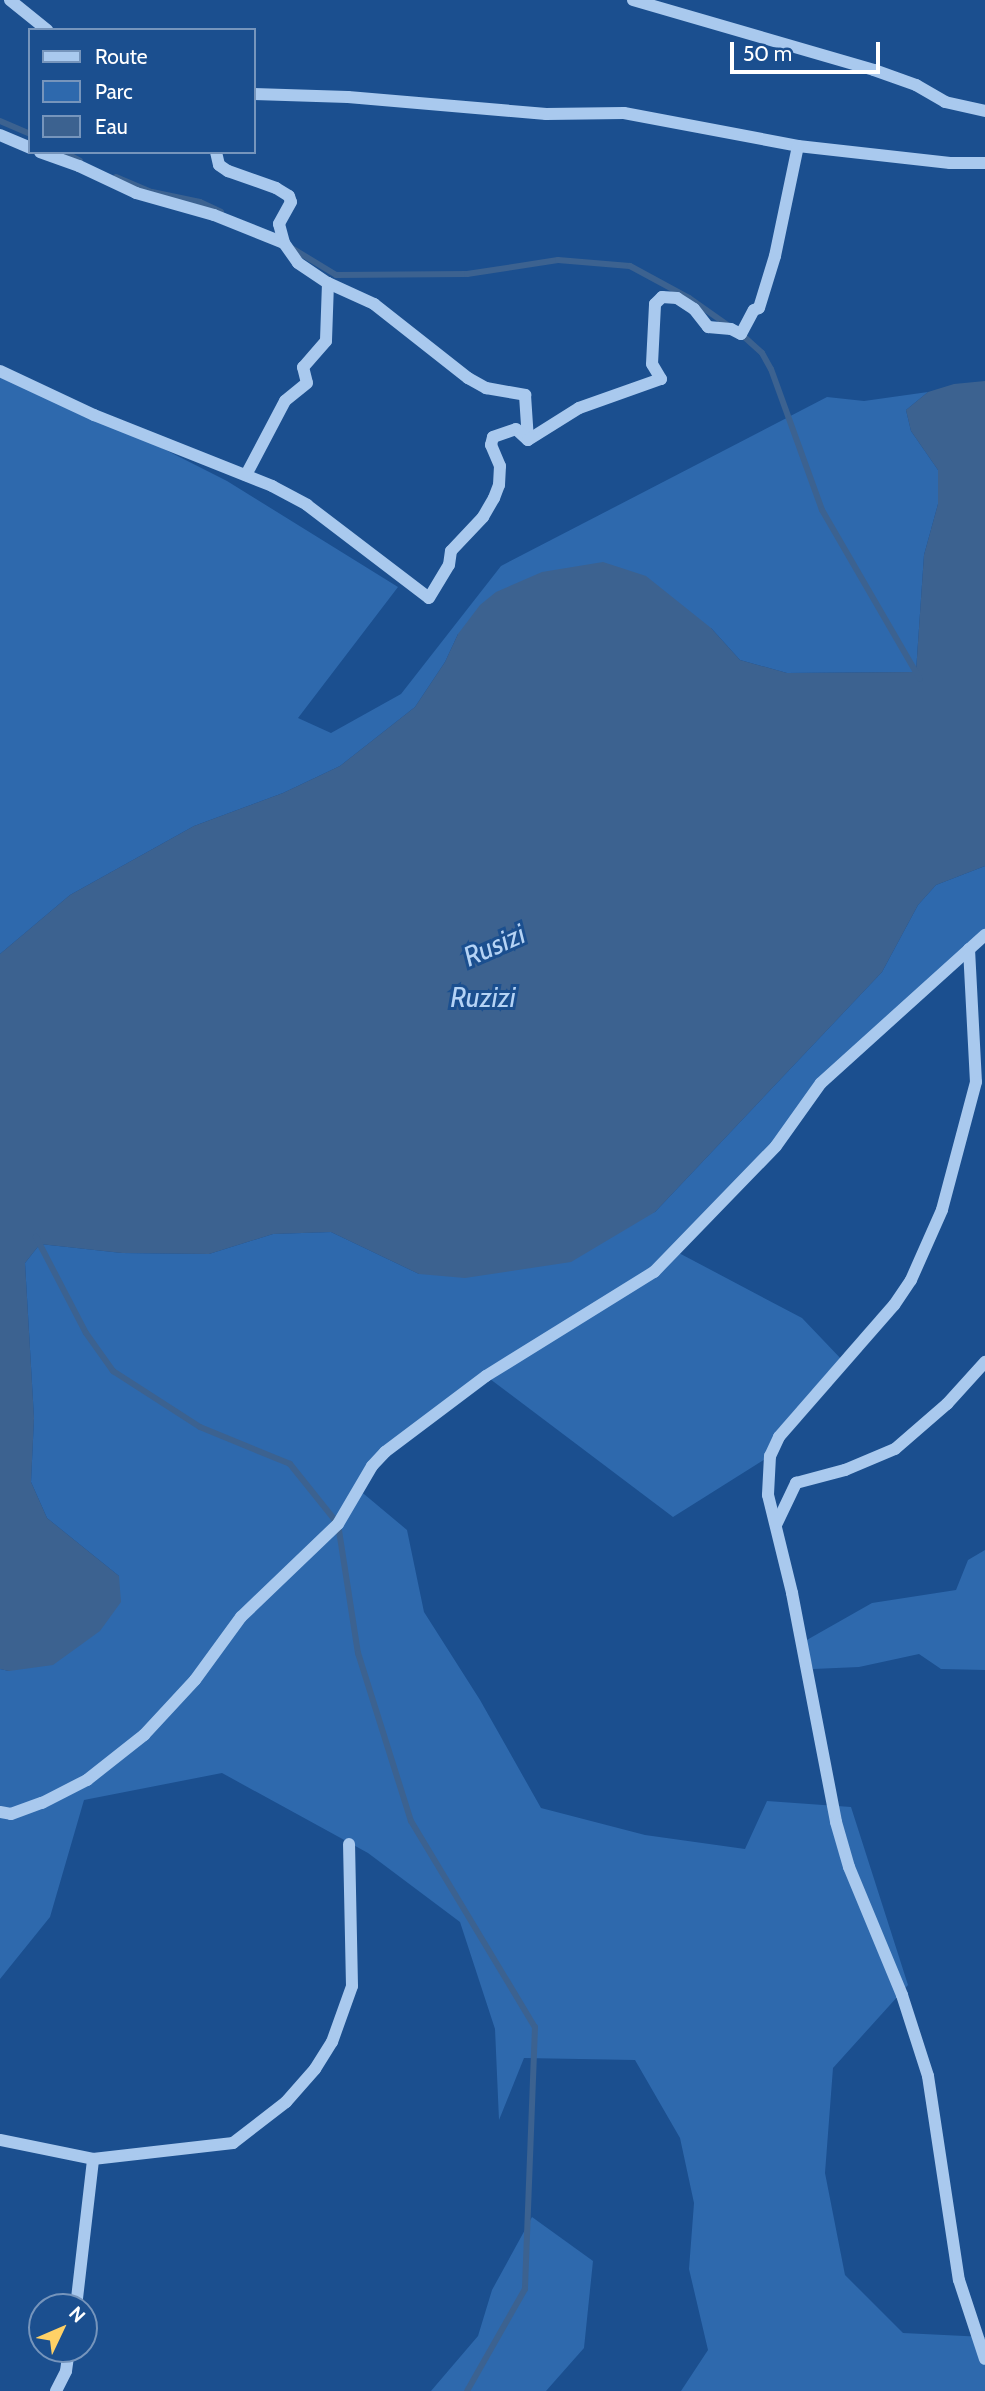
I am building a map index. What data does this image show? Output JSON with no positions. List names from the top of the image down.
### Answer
{
  "water": ["Rusizi", "Ruzizi"],
  "legend": ["Route", "Parc", "Eau"],
  "scale_bar": "50 m",
  "north": "top right"
}
